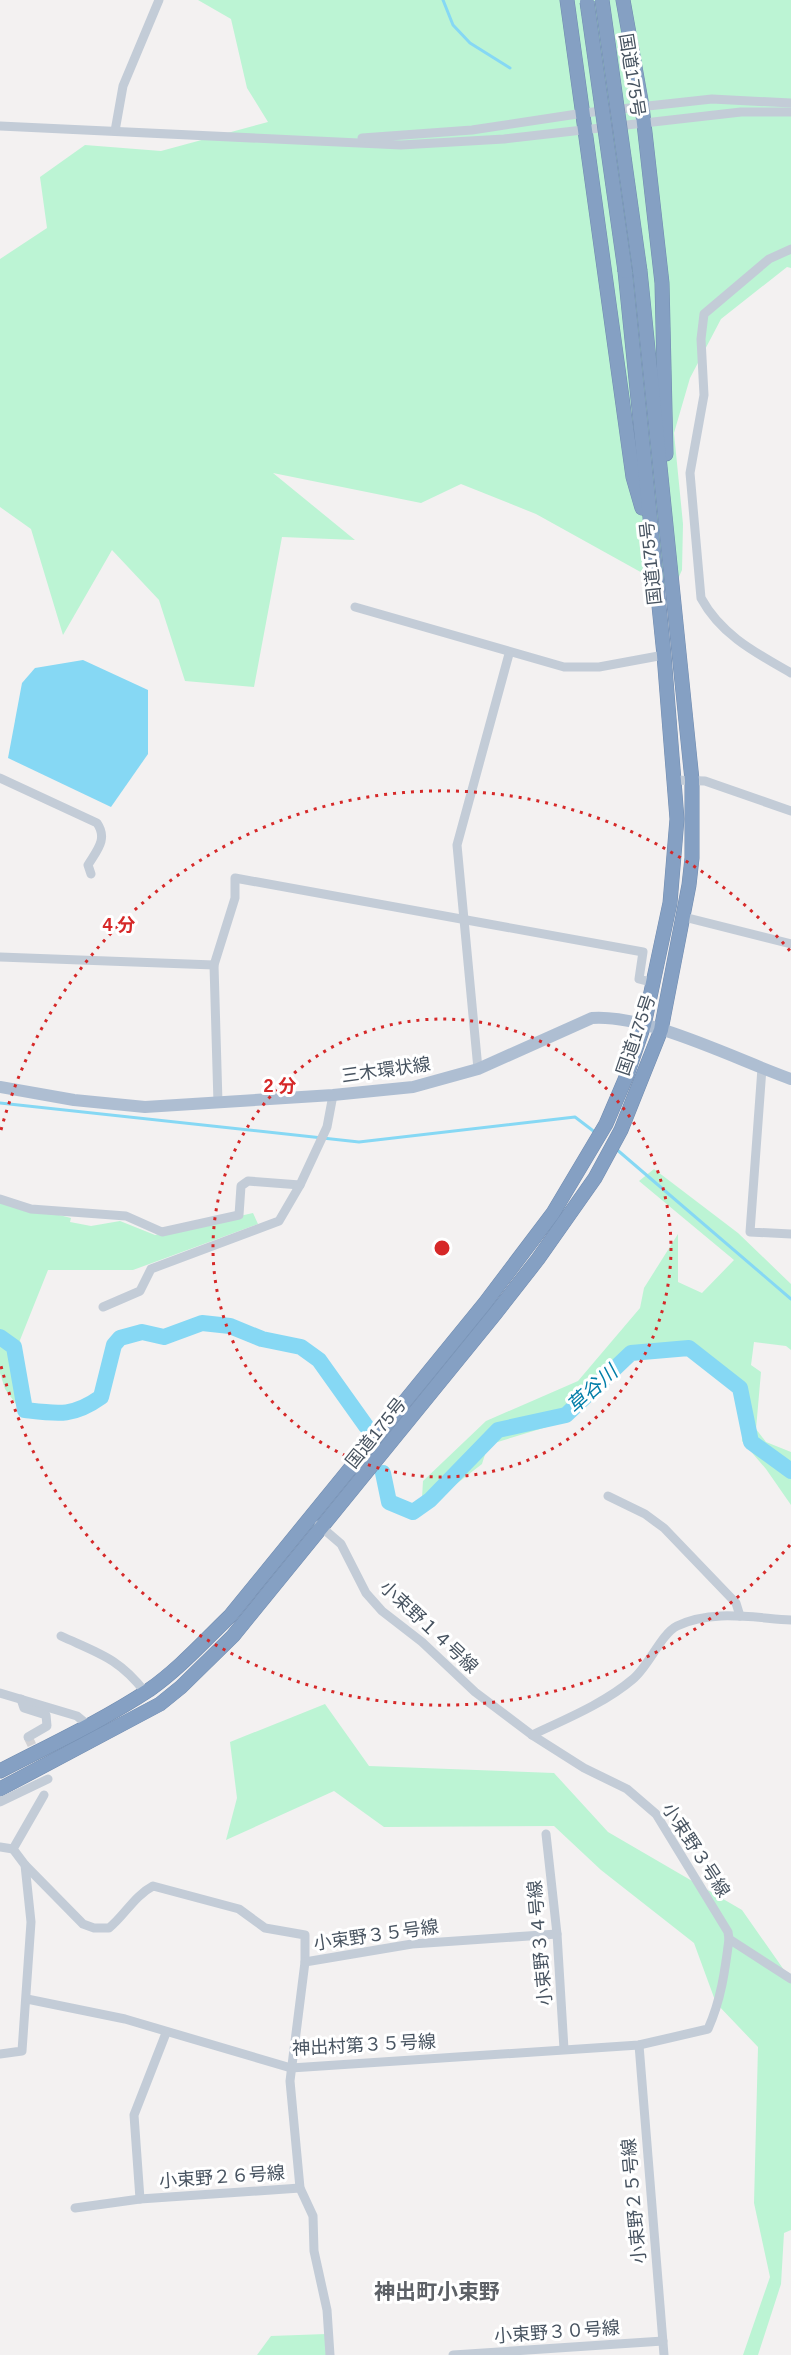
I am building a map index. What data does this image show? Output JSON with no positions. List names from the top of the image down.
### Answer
{
  "streets": {
    "highway": ["国道175号"],
    "main road": ["三木環状線"],
    "street": [
      "小束野１４号線",
      "小束野３号線",
      "小束野３５号線",
      "小束野３４号線",
      "神出村第３５号線",
      "小束野２６号線",
      "小束野２５号線",
      "小束野３０号線"
    ]
  },
  "crossings": [
    ["国道175号", "三木環状線"],
    ["国道175号", "小束野１４号線"],
    ["小束野１４号線", "小束野３号線"],
    ["小束野３５号線", "小束野３４号線"],
    ["小束野３５号線", "神出村第３５号線"],
    ["小束野３５号線", "小束野２６号線"],
    ["小束野３４号線", "神出村第３５号線"],
    ["神出村第３５号線", "小束野２６号線"],
    ["神出村第３５号線", "小束野２５号線"],
    ["小束野２５号線", "小束野３０号線"]
  ],
  "districts": ["神出町小束野"],
  "water": ["草谷川"],
  "rings": ["4 分", "2 分"]
}
